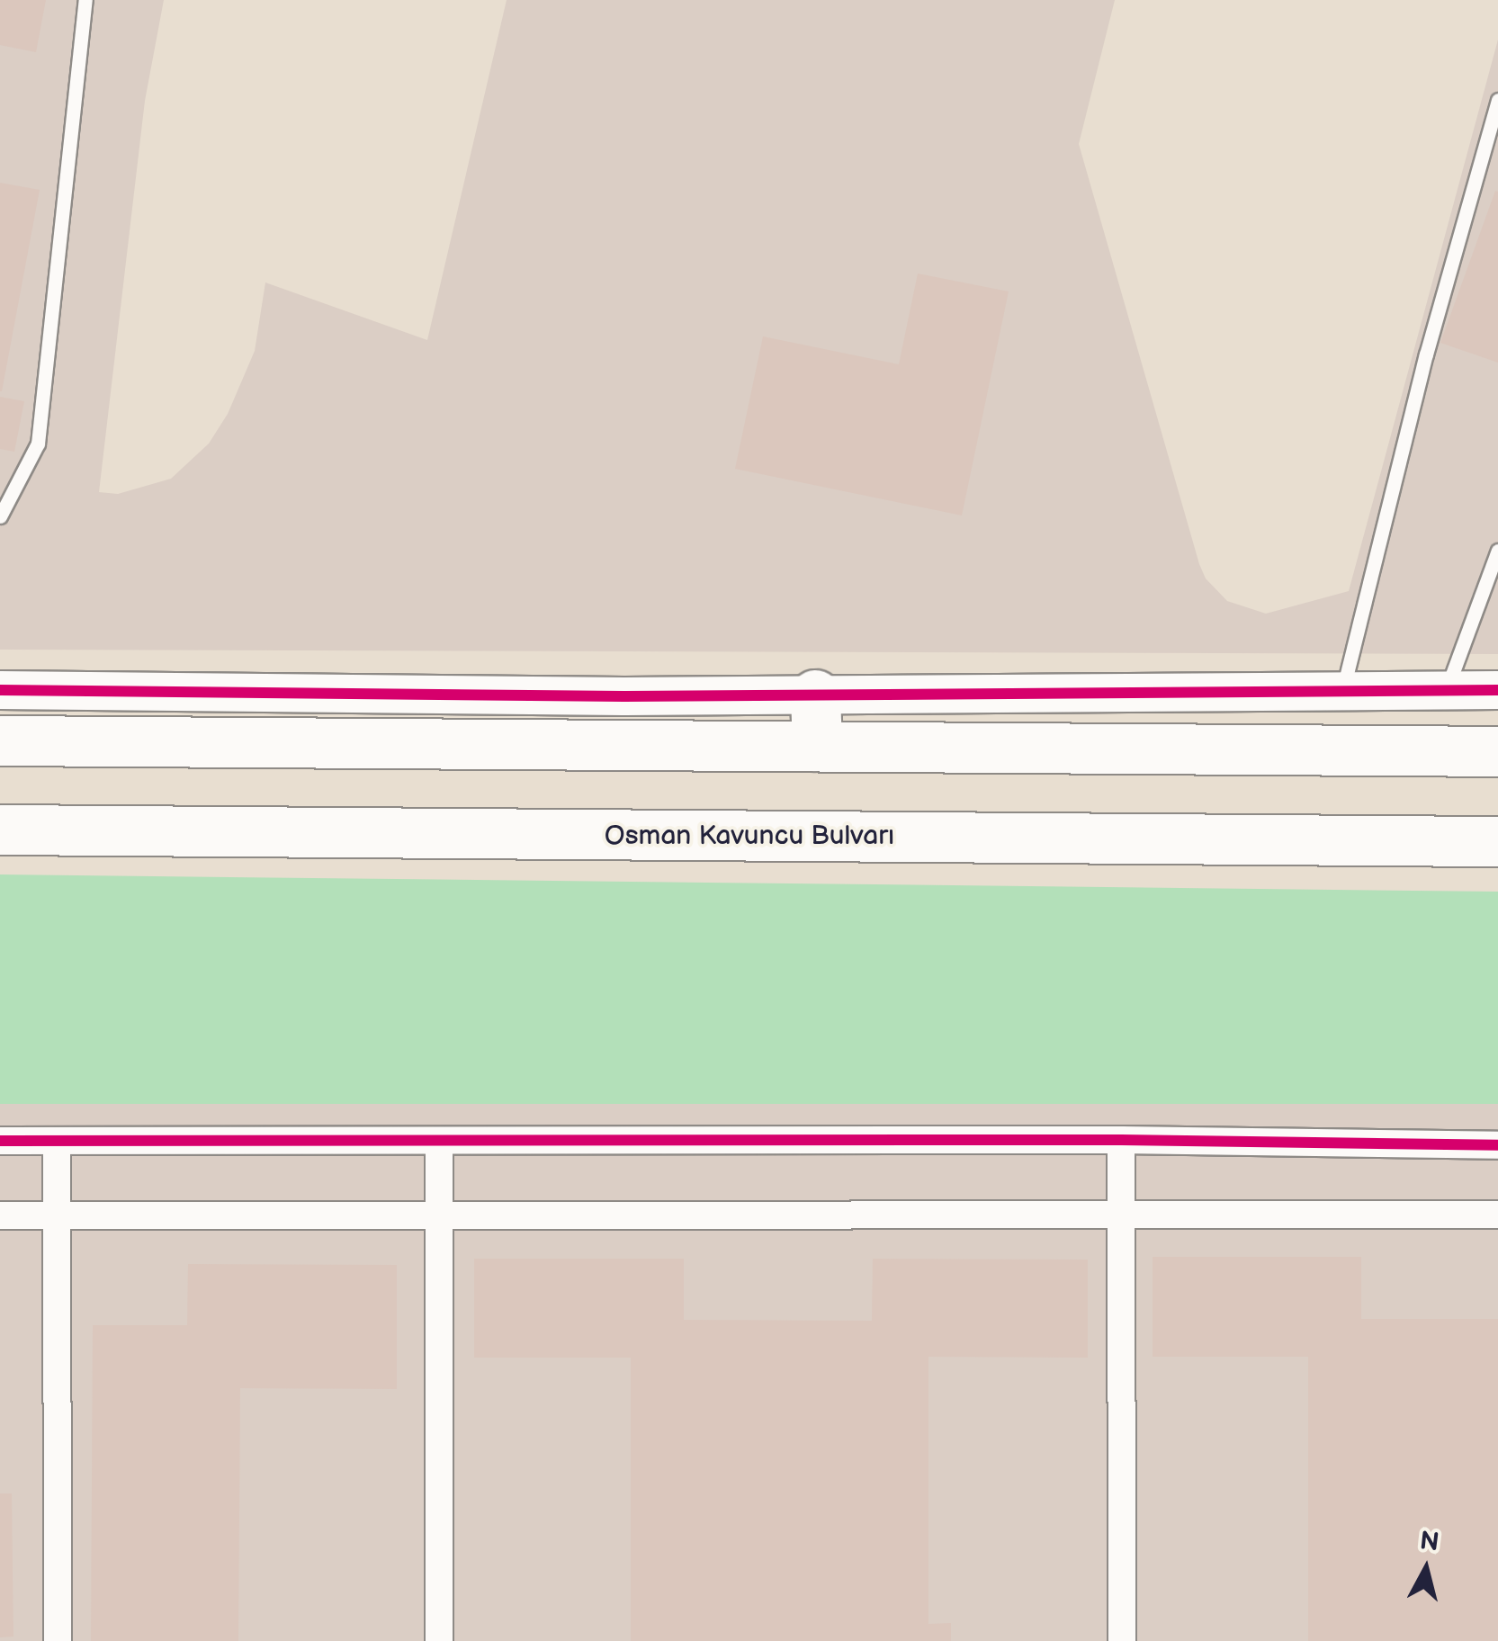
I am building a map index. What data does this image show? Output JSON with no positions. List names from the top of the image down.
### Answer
{
  "streets": {
    "highway": ["Osman Kavuncu Bulvarı"]
  },
  "north": "top"
}
